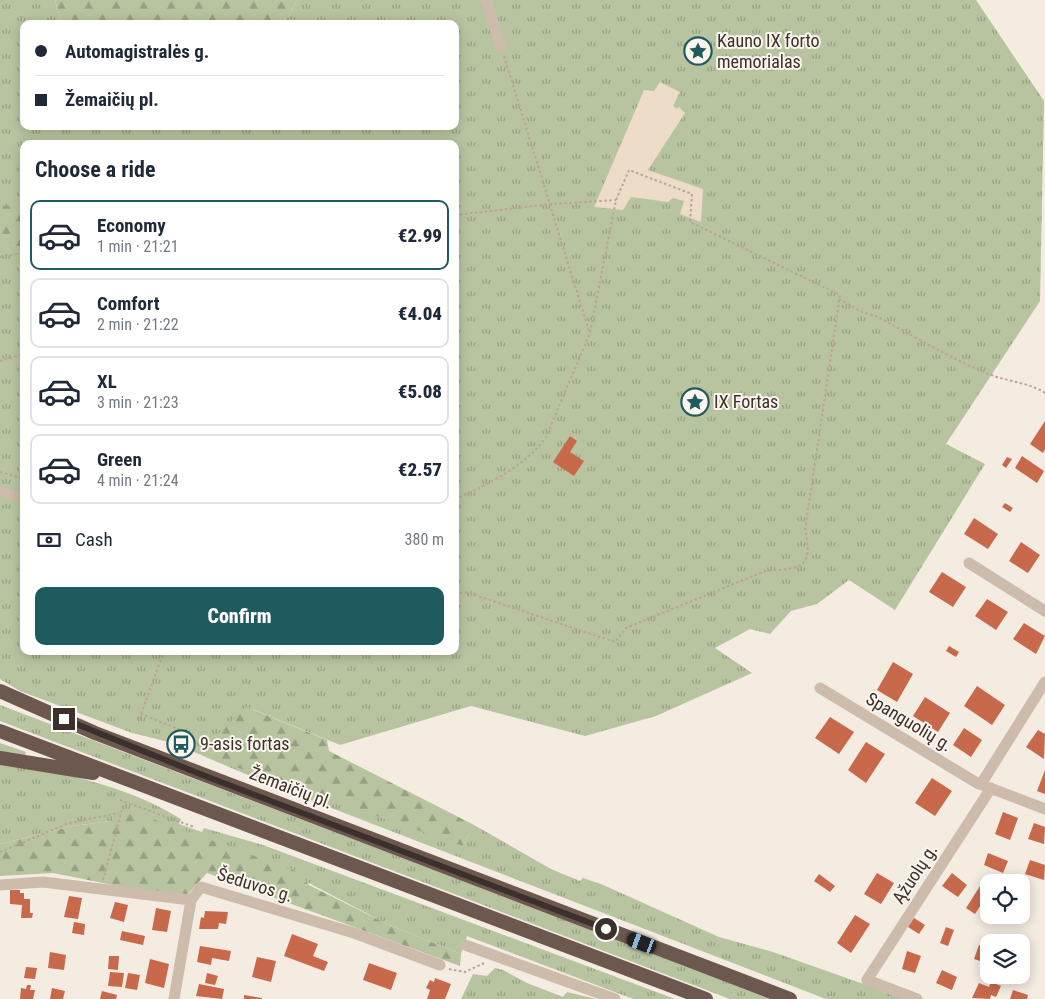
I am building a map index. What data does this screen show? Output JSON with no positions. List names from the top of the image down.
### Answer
{
  "streets": {
    "highway": ["Žemaičių pl."],
    "street": ["Spanguolių g.", "Ąžuolų g.", "Šeduvos g."]
  },
  "crossings": [
    ["Spanguolių g.", "Ąžuolų g."]
  ],
  "places": {
    "place": ["Kauno IX forto memorialas", "IX Fortas"],
    "bus stop": ["9-asis fortas"]
  },
  "page": {
    "banner": ["Automagistralės g.", "Žemaičių pl."],
    "heading": "Choose a ride",
    "list": [
      {
        "name": "Economy",
        "note": "1 min · 21:21",
        "value": "€2.99"
      },
      {
        "name": "Comfort",
        "note": "2 min · 21:22",
        "value": "€4.04"
      },
      {
        "name": "XL",
        "note": "3 min · 21:23",
        "value": "€5.08"
      },
      {
        "name": "Green",
        "note": "4 min · 21:24",
        "value": "€2.57"
      }
    ],
    "pay": ["Cash", "380 m"],
    "buttons": "Confirm"
  }
}
